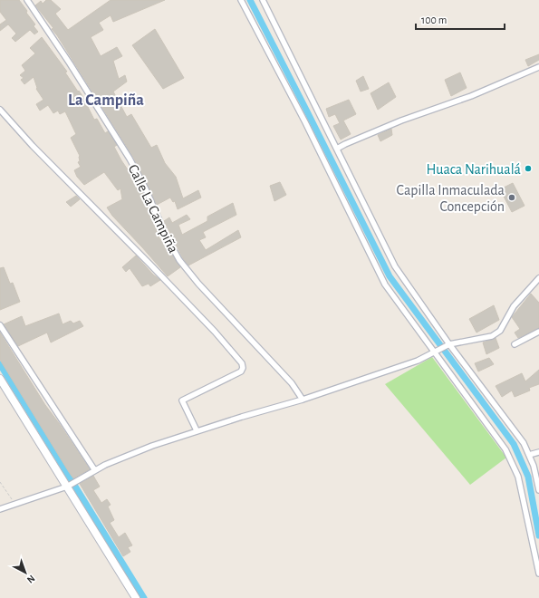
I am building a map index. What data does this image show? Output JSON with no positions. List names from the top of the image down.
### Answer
{
  "streets": {
    "street": ["Calle La Campiña"]
  },
  "districts": ["La Campiña"],
  "places": ["Huaca Narihualá", "Capilla Inmaculada Concepción"],
  "scale_bar": "100 m",
  "north": "bottom right"
}
